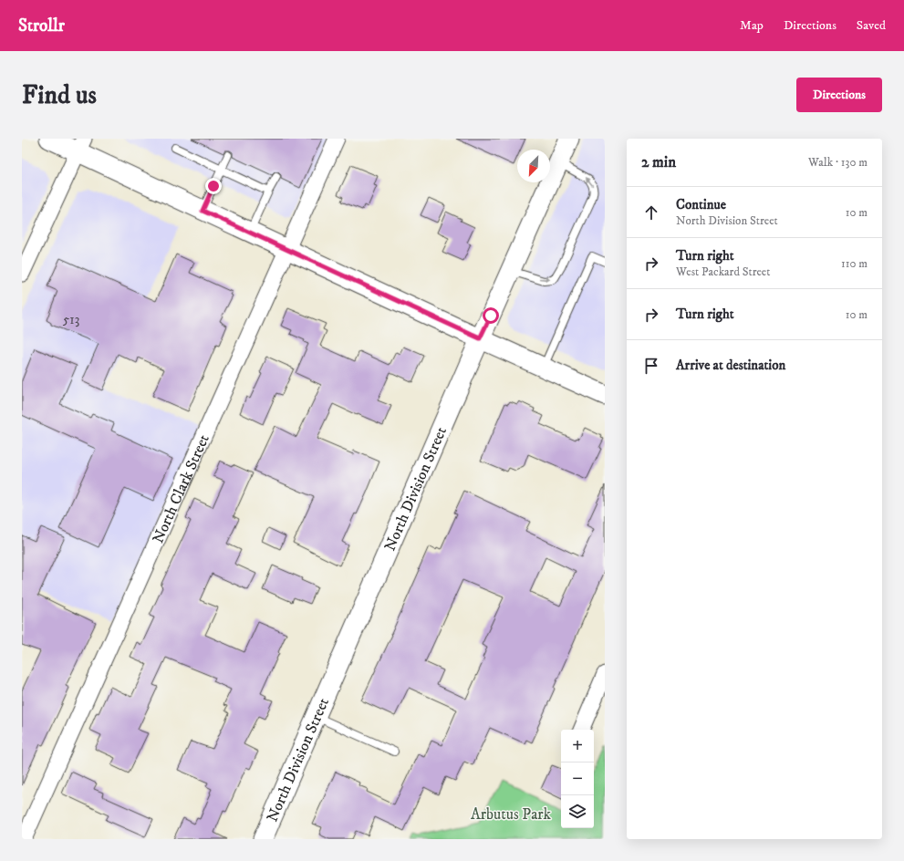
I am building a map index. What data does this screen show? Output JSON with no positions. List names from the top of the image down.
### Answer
{
  "streets": {
    "street": ["North Clark Street", "North Division Street"]
  },
  "parks": ["Arbutus Park"],
  "house_numbers": ["513"],
  "north": "bottom left",
  "page": {
    "header": "Strollr",
    "nav": ["Map", "Directions", "Saved"],
    "buttons": "Directions",
    "title": "Find us",
    "heading": ["2 min", "Walk · 130 m"],
    "list": [
      ["Continue", "North Division Street", "10 m"],
      ["Turn right", "West Packard Street", "110 m"],
      ["Turn right", "10 m"],
      "Arrive at destination"
    ],
    "map_buttons": ["+", "−"]
  }
}
